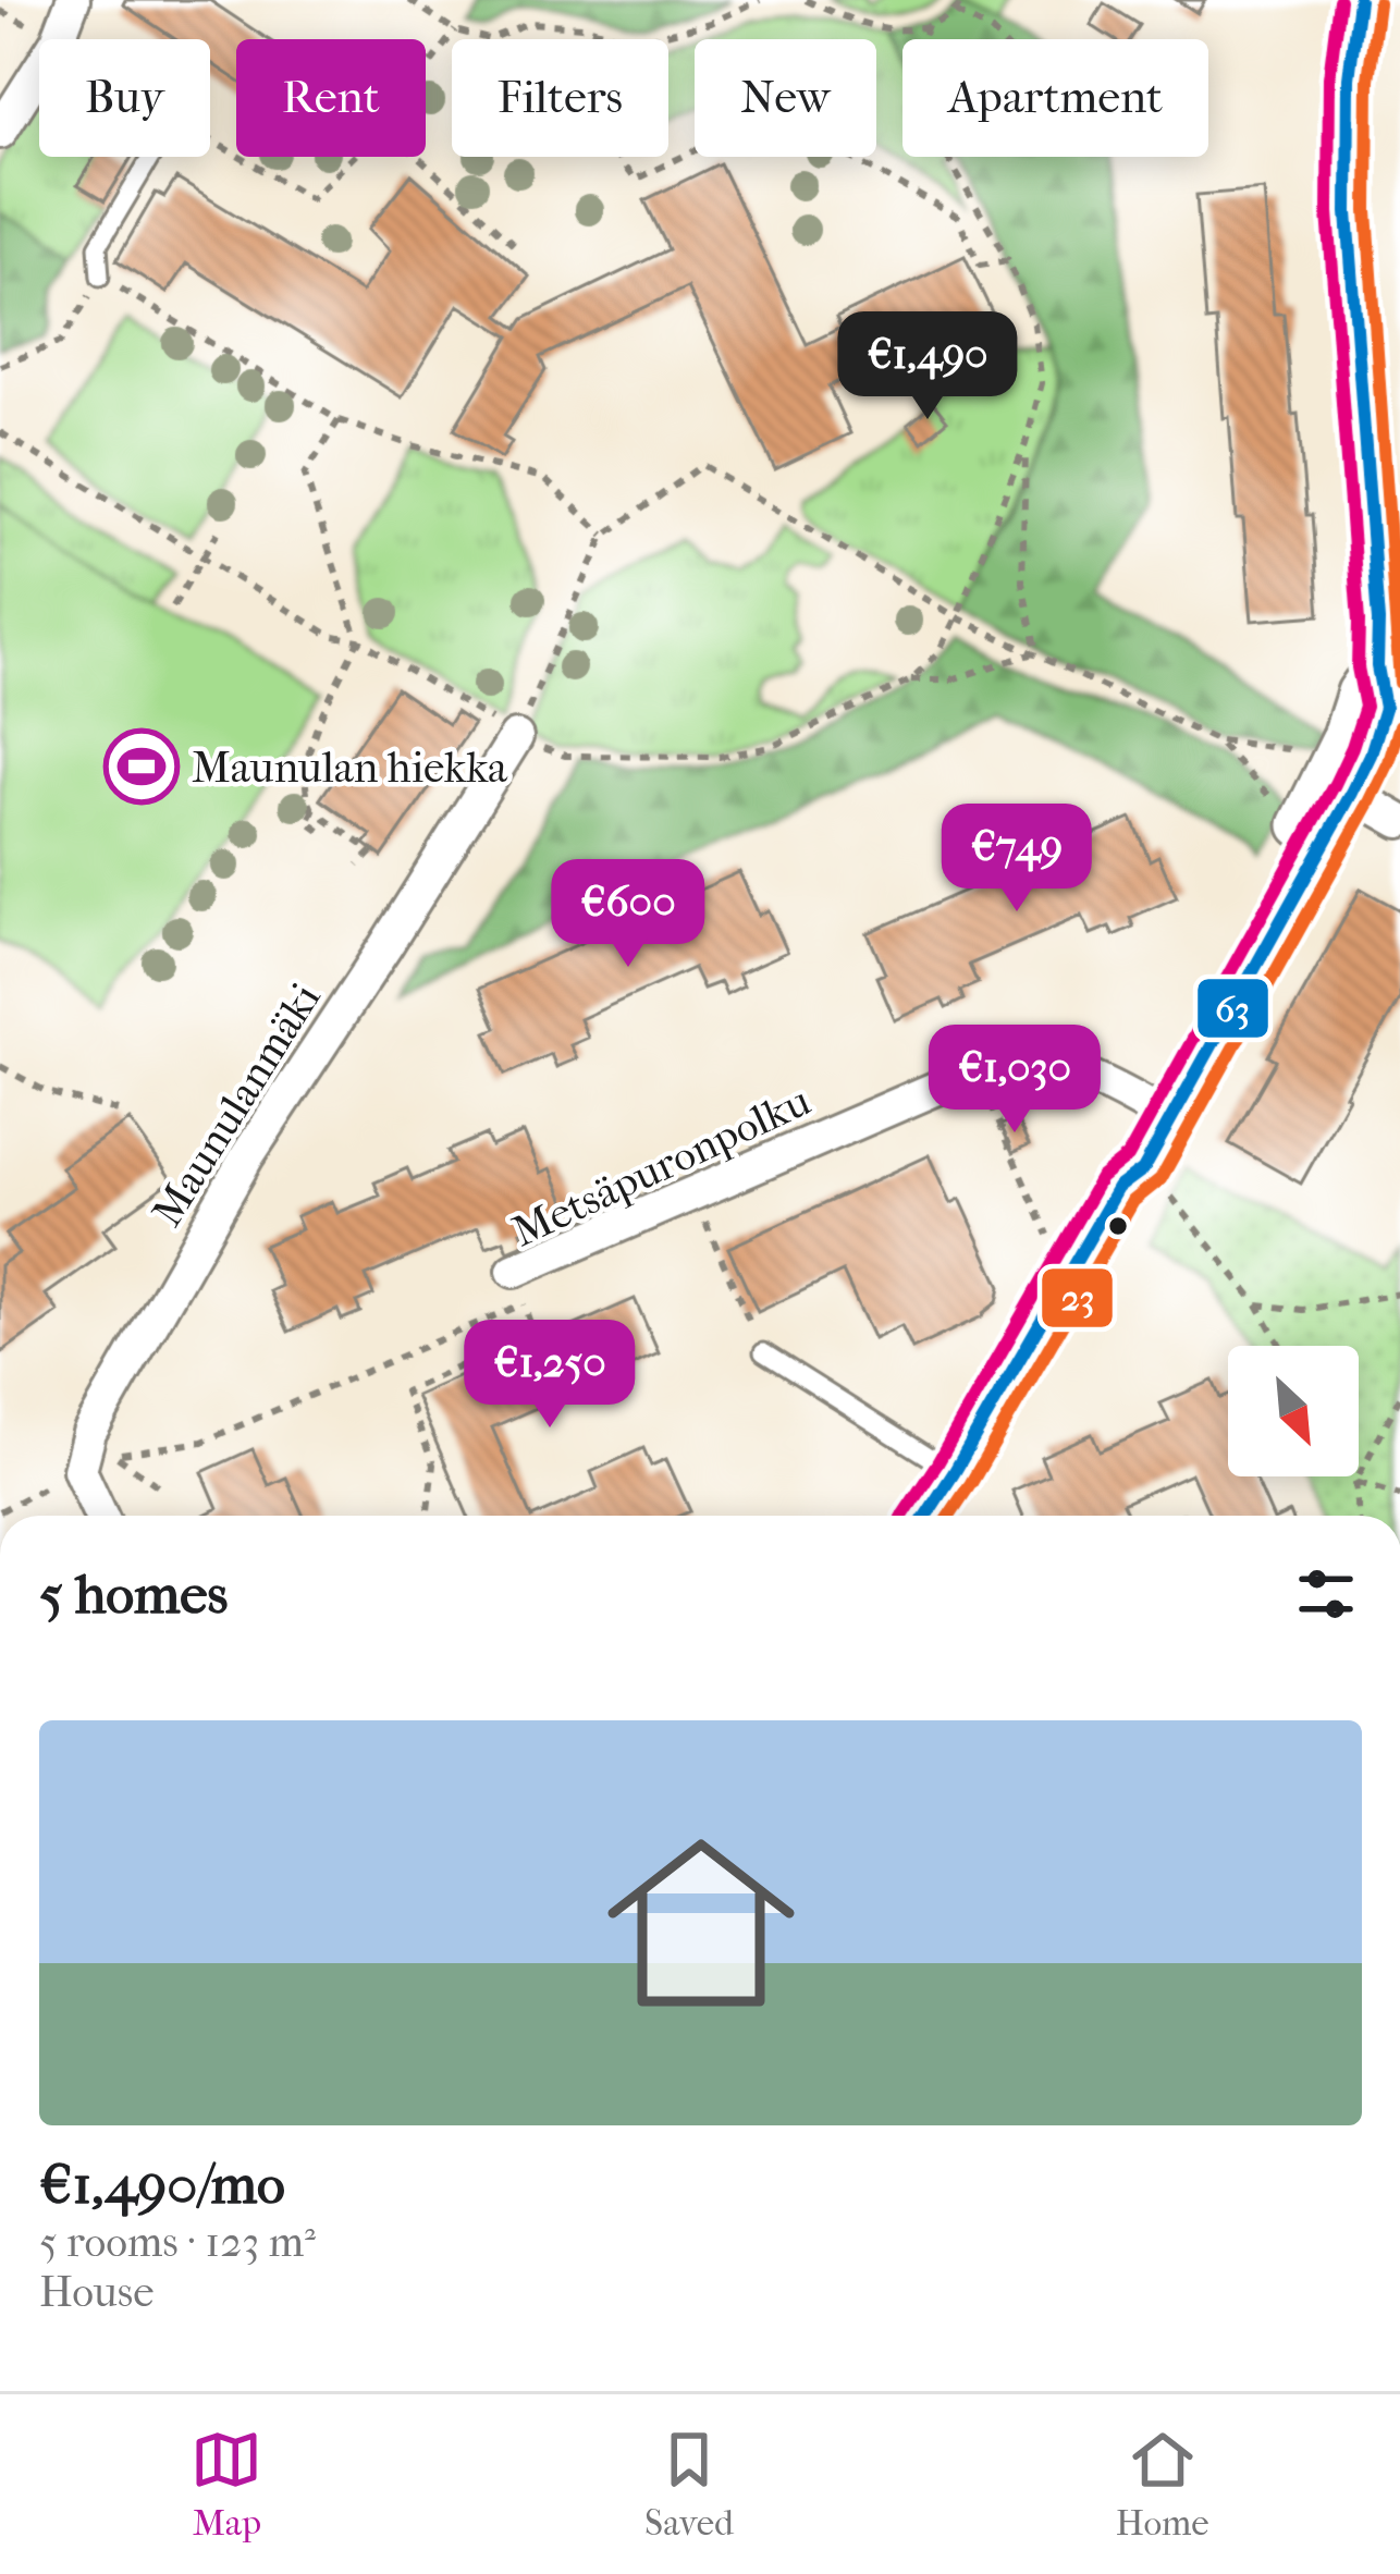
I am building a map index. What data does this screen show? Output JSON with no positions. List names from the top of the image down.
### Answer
{
  "streets": {
    "street": ["Maunulanmäki", "Metsäpuronpolku"]
  },
  "places": {
    "sports": ["Maunulan hiekka"]
  },
  "lines": ["transit line 63", "transit line 23"],
  "north": "bottom right",
  "page": {
    "chip": [
      "Buy",
      "Rent",
      "Filters",
      "New",
      "Apartment"
    ],
    "price": [
      "€1,490",
      "€749",
      "€600",
      "€1,030",
      "€1,250"
    ],
    "heading": "5 homes",
    "list": [
      {
        "name": "€1,490/mo",
        "note": "5 rooms · 123 m² · House"
      }
    ],
    "tabs": ["Map", "Saved", "Home"]
  }
}
